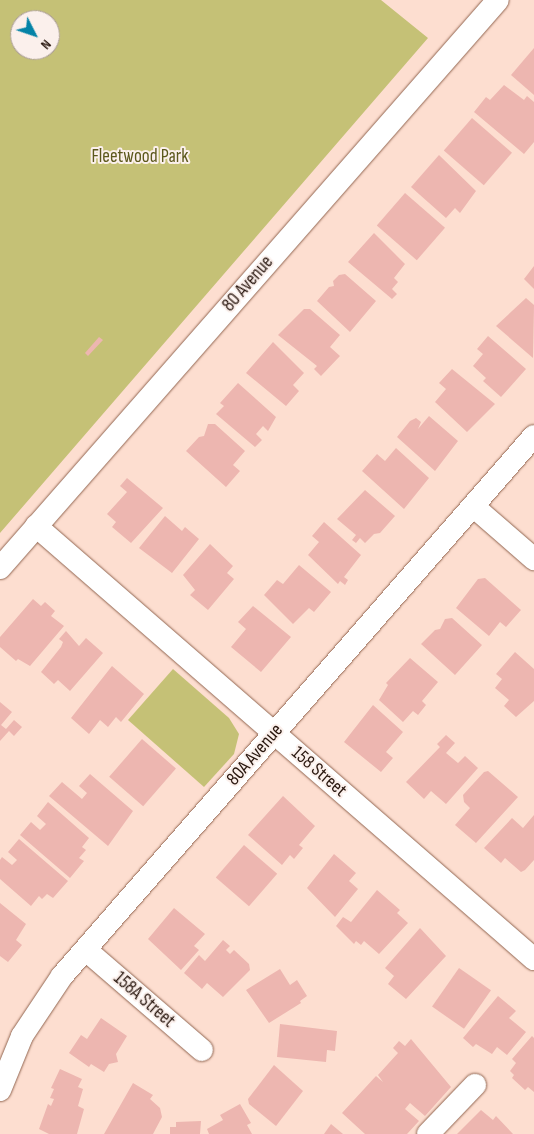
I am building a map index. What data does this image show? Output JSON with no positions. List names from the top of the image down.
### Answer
{
  "streets": {
    "street": [
      "80 Avenue",
      "80A Avenue",
      "158 Street",
      "158A Street"
    ]
  },
  "crossings": [
    ["80 Avenue", "158 Street"],
    ["80A Avenue", "158 Street"],
    ["80A Avenue", "158A Street"]
  ],
  "parks": ["Fleetwood Park"],
  "north": "bottom right"
}
